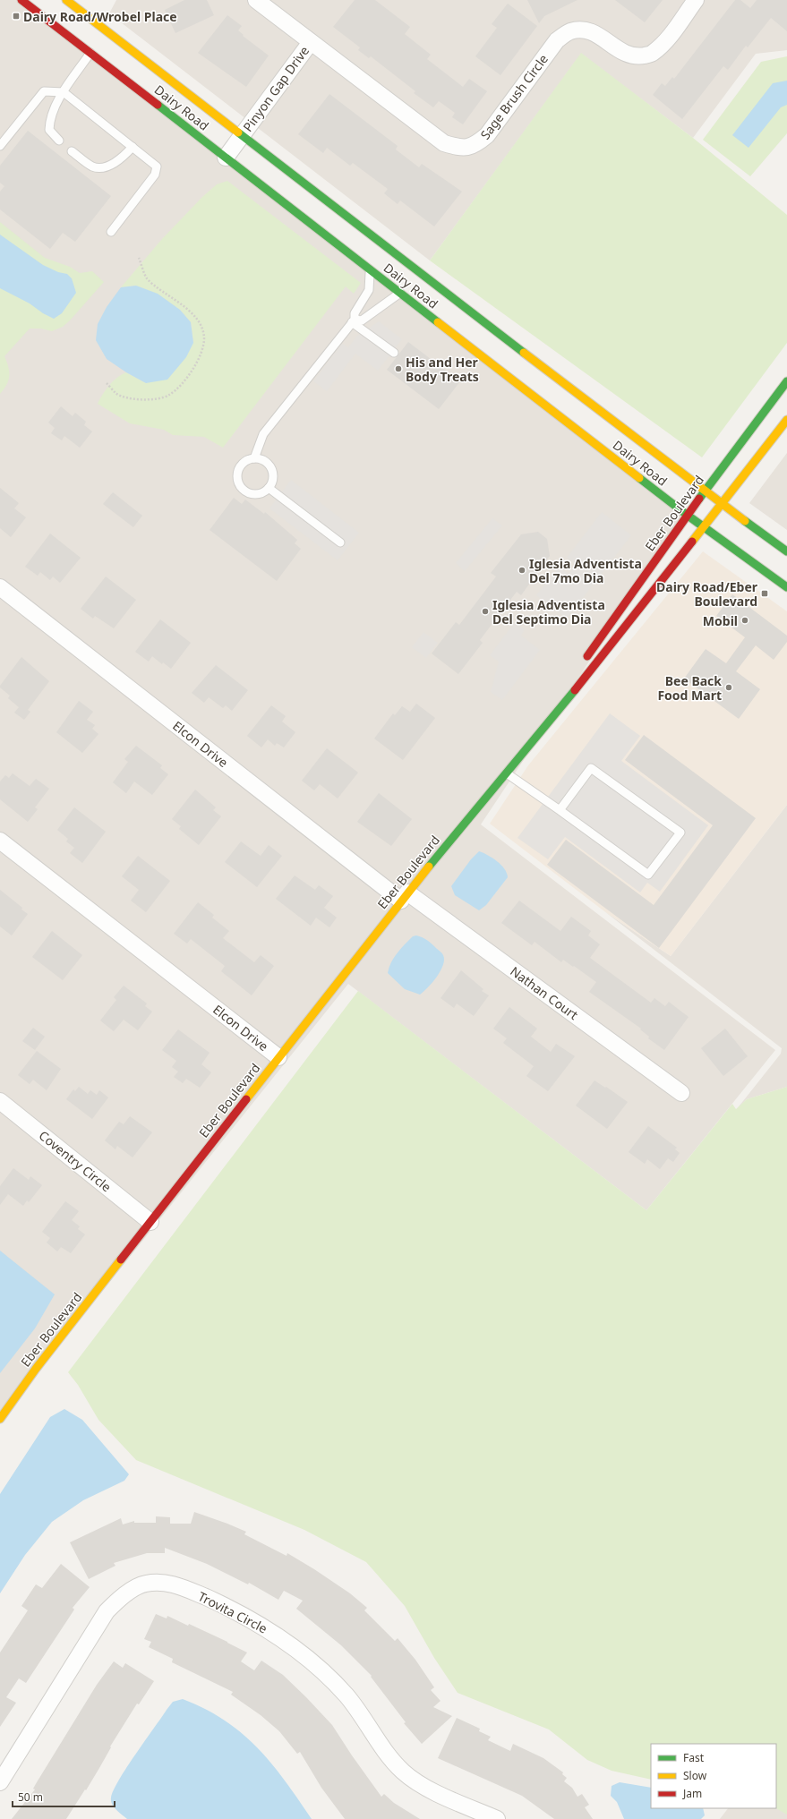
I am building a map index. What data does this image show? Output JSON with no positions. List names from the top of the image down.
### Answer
{
  "streets": {
    "street": [
      "Pinyon Gap Drive",
      "Sage Brush Circle",
      "Dairy Road",
      "Eber Boulevard",
      "Elcon Drive",
      "Nathan Court",
      "Coventry Circle",
      "Trovita Circle"
    ]
  },
  "crossings": [
    ["Pinyon Gap Drive", "Sage Brush Circle"],
    ["Pinyon Gap Drive", "Dairy Road"],
    ["Dairy Road", "Eber Boulevard"],
    ["Eber Boulevard", "Elcon Drive"],
    ["Eber Boulevard", "Nathan Court"],
    ["Eber Boulevard", "Coventry Circle"],
    ["Elcon Drive", "Nathan Court"]
  ],
  "places": {
    "transit": ["Dairy Road/Wrobel Place", "Dairy Road/Eber Boulevard"],
    "other": [
      "His and Her Body Treats",
      "Iglesia Adventista Del 7mo Dia",
      "Iglesia Adventista Del Septimo Dia",
      "Mobil",
      "Bee Back Food Mart"
    ]
  },
  "legend": ["Fast", "Slow", "Jam"],
  "scale_bar": "50 m"
}
